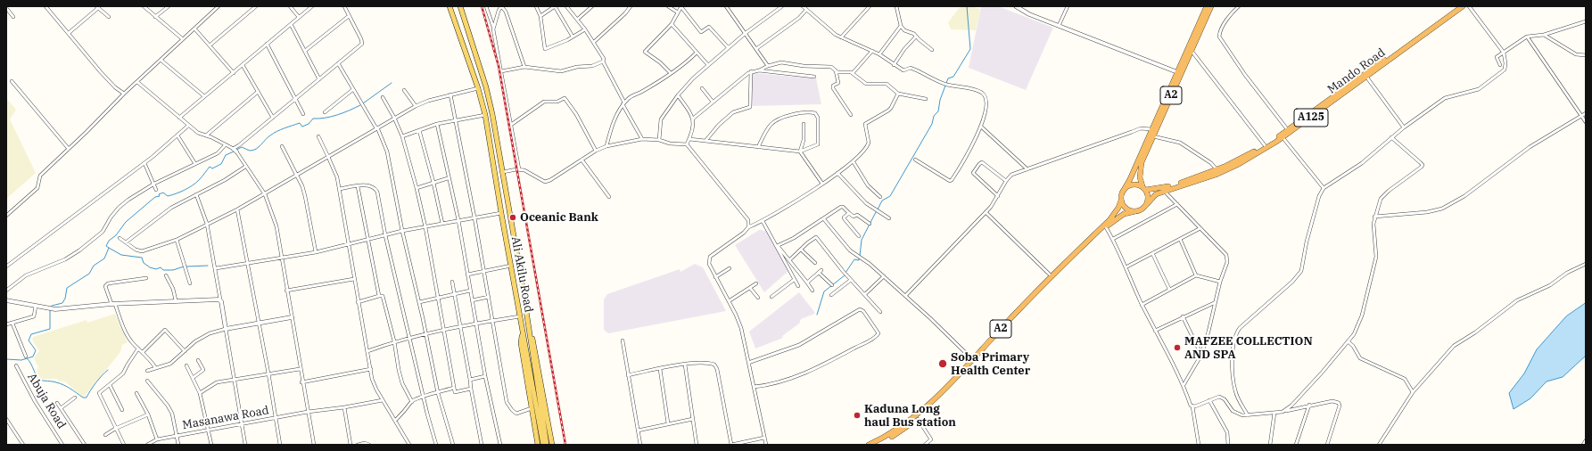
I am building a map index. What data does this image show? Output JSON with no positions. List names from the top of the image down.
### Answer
{
  "streets": {
    "highway": ["Mando Road", "A2", "A125"],
    "main road": ["Ali Akilu Road"],
    "street": ["Abuja Road", "Masanawa Road"]
  },
  "crossings": [
    ["Mando Road", "A2"]
  ],
  "places": [
    "Oceanic Bank",
    "MAFZEE COLLECTION AND SPA",
    "Soba Primary Health Center",
    "Kaduna Long haul Bus station"
  ]
}
